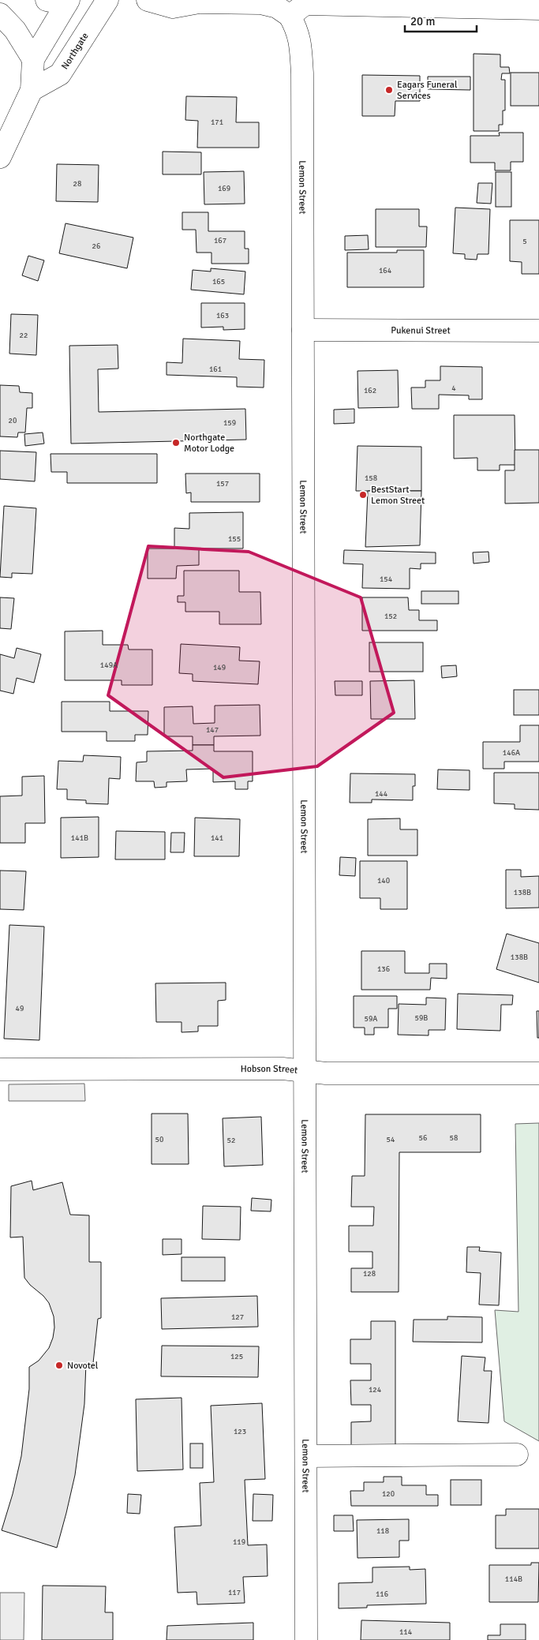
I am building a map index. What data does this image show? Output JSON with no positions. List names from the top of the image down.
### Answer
{
  "streets": {
    "main road": [
      "Northgate",
      "Lemon Street",
      "Pukenui Street",
      "Hobson Street"
    ]
  },
  "crossings": [
    ["Lemon Street", "Pukenui Street"],
    ["Lemon Street", "Hobson Street"]
  ],
  "places": [
    "Eagars Funeral Services",
    "Northgate Motor Lodge",
    "BestStart Lemon Street",
    "Novotel"
  ],
  "house_numbers": [
    "171",
    "28",
    "169",
    "167",
    "5",
    "26",
    "164",
    "165",
    "163",
    "22",
    "161",
    "4",
    "162",
    "20",
    "159",
    "158",
    "157",
    "155",
    "154",
    "152",
    "149A",
    "149",
    "147",
    "146A",
    "144",
    "141B",
    "141",
    "140",
    "138B",
    "138B",
    "136",
    "49",
    "59B",
    "59A",
    "56",
    "58",
    "50",
    "54",
    "52",
    "128",
    "127",
    "125",
    "124",
    "123",
    "120",
    "118",
    "119",
    "114B",
    "117",
    "116",
    "114"
  ],
  "scale_bar": "20 m"
}
